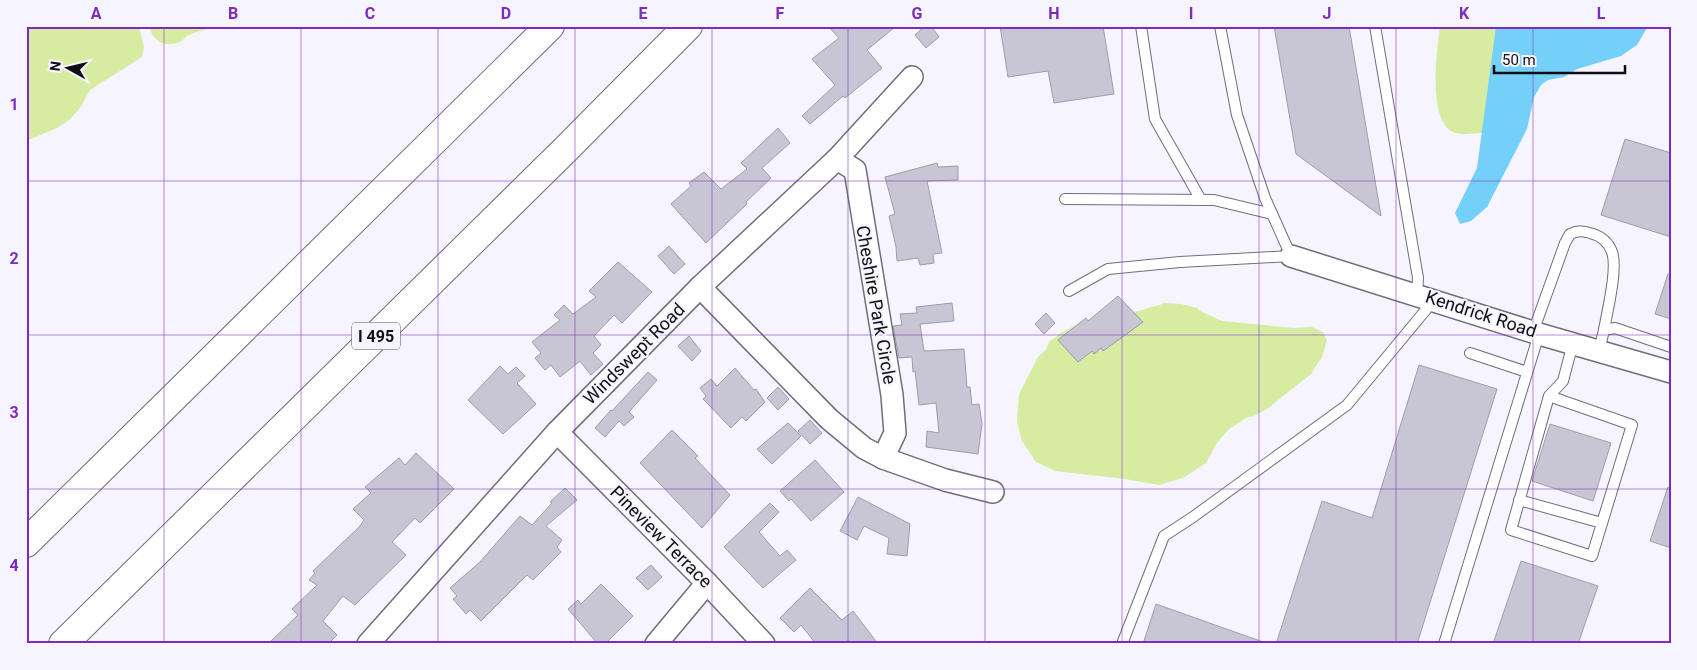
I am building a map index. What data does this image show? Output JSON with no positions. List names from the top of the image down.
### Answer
{
  "streets": {
    "highway": ["I 495"],
    "street": [
      "Cheshire Park Circle",
      "Kendrick Road",
      "Windswept Road",
      "Pineview Terrace"
    ]
  },
  "crossings": [
    ["Cheshire Park Circle", "Windswept Road"],
    ["Windswept Road", "Pineview Terrace"]
  ],
  "scale_bar": "50 m",
  "north": "left",
  "grid": {
    "columns": [
      "A",
      "B",
      "C",
      "D",
      "E",
      "F",
      "G",
      "H",
      "I",
      "J",
      "K",
      "L"
    ],
    "rows": [
      "1",
      "2",
      "3",
      "4"
    ]
  }
}
